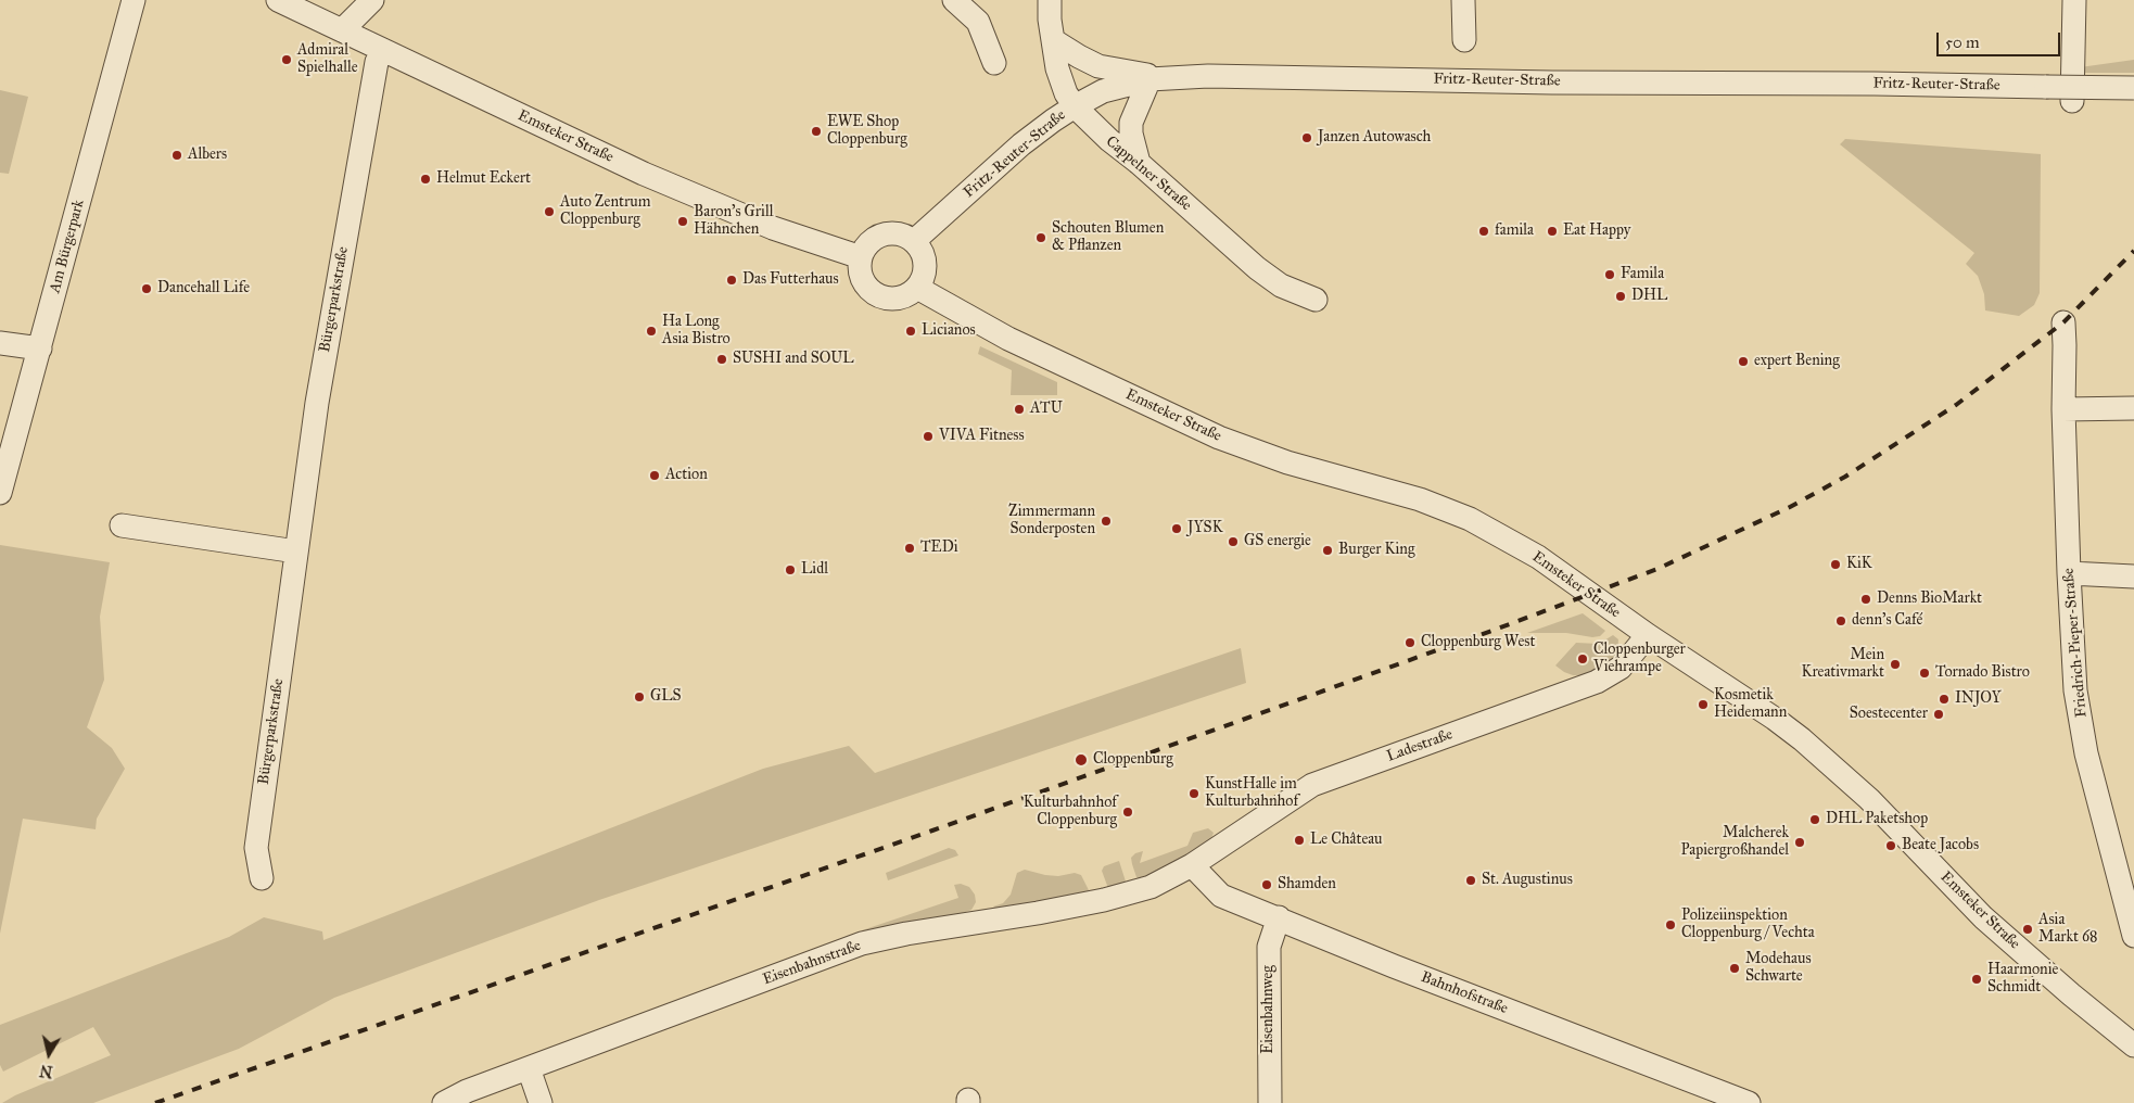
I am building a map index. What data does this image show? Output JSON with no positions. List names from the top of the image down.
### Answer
{
  "streets": {
    "street": [
      "Fritz-Reuter-Straße",
      "Emsteker Straße",
      "Cappelner Straße",
      "Am Bürgerpark",
      "Bürgerparkstraße",
      "Friedrich-Pieper-Straße",
      "Ladestraße",
      "Eisenbahnstraße",
      "Bahnhofstraße",
      "Eisenbahnweg"
    ]
  },
  "crossings": [
    ["Fritz-Reuter-Straße", "Emsteker Straße"],
    ["Fritz-Reuter-Straße", "Cappelner Straße"],
    ["Emsteker Straße", "Bürgerparkstraße"],
    ["Emsteker Straße", "Ladestraße"],
    ["Ladestraße", "Eisenbahnstraße"],
    ["Ladestraße", "Bahnhofstraße"],
    ["Eisenbahnstraße", "Bahnhofstraße"],
    ["Bahnhofstraße", "Eisenbahnweg"]
  ],
  "places": [
    "Admiral Spielhalle",
    "EWE Shop Cloppenburg",
    "Janzen Autowasch",
    "Albers",
    "Helmut Eckert",
    "Auto Zentrum Cloppenburg",
    "Baron's Grill Hähnchen",
    "famila",
    "Eat Happy",
    "Schouten Blumen & Pflanzen",
    "Famila",
    "Das Futterhaus",
    "Dancehall Life",
    "DHL",
    "Ha Long Asia Bistro",
    "Licianos",
    "SUSHI and SOUL",
    "expert Bening",
    "ATU",
    "VIVA Fitness",
    "Action",
    "Zimmermann Sonderposten",
    "JYSK",
    "GS energie",
    "TEDi",
    "Burger King",
    "KiK",
    "Lidl",
    "Denns BioMarkt",
    "denn's Café",
    "Cloppenburg West",
    "Cloppenburger Viehrampe",
    "Mein Kreativmarkt",
    "Tornado Bistro",
    "GLS",
    "INJOY",
    "Kosmetik Heidemann",
    "Soestecenter",
    "Cloppenburg",
    "KunstHalle im Kulturbahnhof",
    "Kulturbahnhof Cloppenburg",
    "DHL Paketshop",
    "Le Château",
    "Malcherek Papiergroßhandel",
    "Beate Jacobs",
    "St. Augustinus",
    "Shamden",
    "Polizeiinspektion Cloppenburg / Vechta",
    "Asia Markt 68",
    "Modehaus Schwarte",
    "Haarmonie Schmidt"
  ],
  "scale_bar": "50 m",
  "north": "bottom"
}
